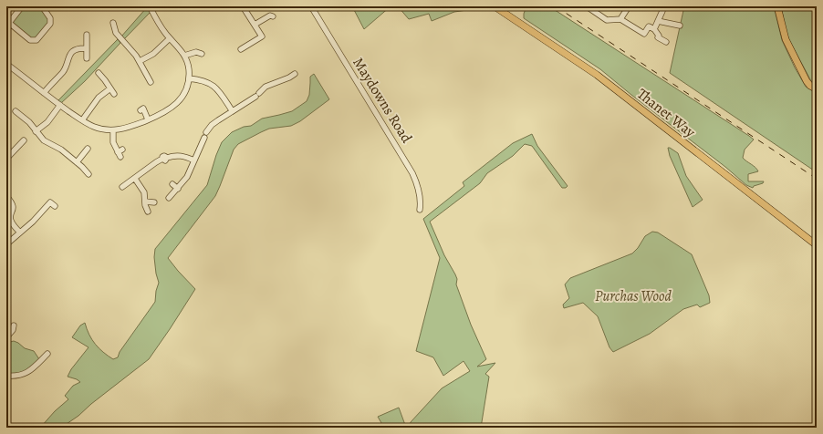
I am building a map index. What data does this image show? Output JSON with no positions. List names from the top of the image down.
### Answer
{
  "streets": {
    "main road": ["Thanet Way"],
    "street": ["Maydowns Road"]
  },
  "parks": ["Purchas Wood"]
}
